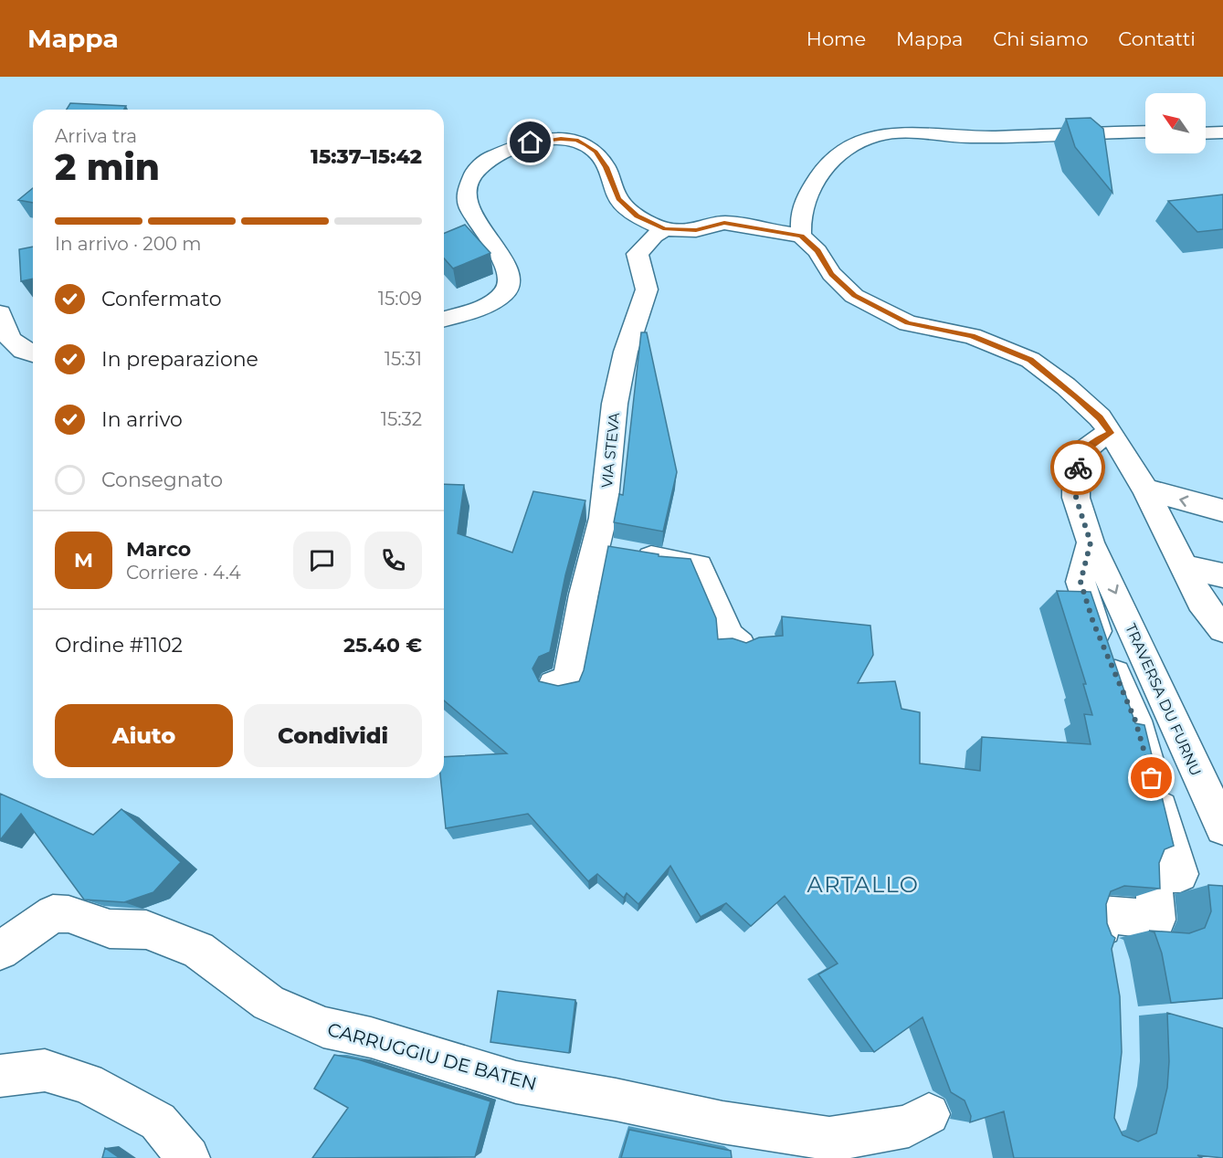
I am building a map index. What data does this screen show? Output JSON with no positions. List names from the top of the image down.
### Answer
{
  "streets": {
    "street": ["VIA STEVA", "TRAVERSA DU FURNU", "CARRUGGIU DE BATEN"]
  },
  "districts": ["ARTALLO"],
  "north": "top left",
  "page": {
    "header": "Mappa",
    "nav": [
      "Home",
      "Mappa",
      "Chi siamo",
      "Contatti"
    ],
    "heading": ["2 min", "Arriva tra", "15:37–15:42"],
    "panel": [
      "Marco",
      "Corriere · 4.4",
      "Ordine #1102",
      "25.40 €"
    ],
    "bar": "In arrivo · 200 m",
    "list": [
      ["Confermato", "15:09"],
      ["In preparazione", "15:31"],
      ["In arrivo", "15:32"],
      "Consegnato"
    ],
    "round": "M",
    "buttons": ["Aiuto", "Condividi"]
  }
}
